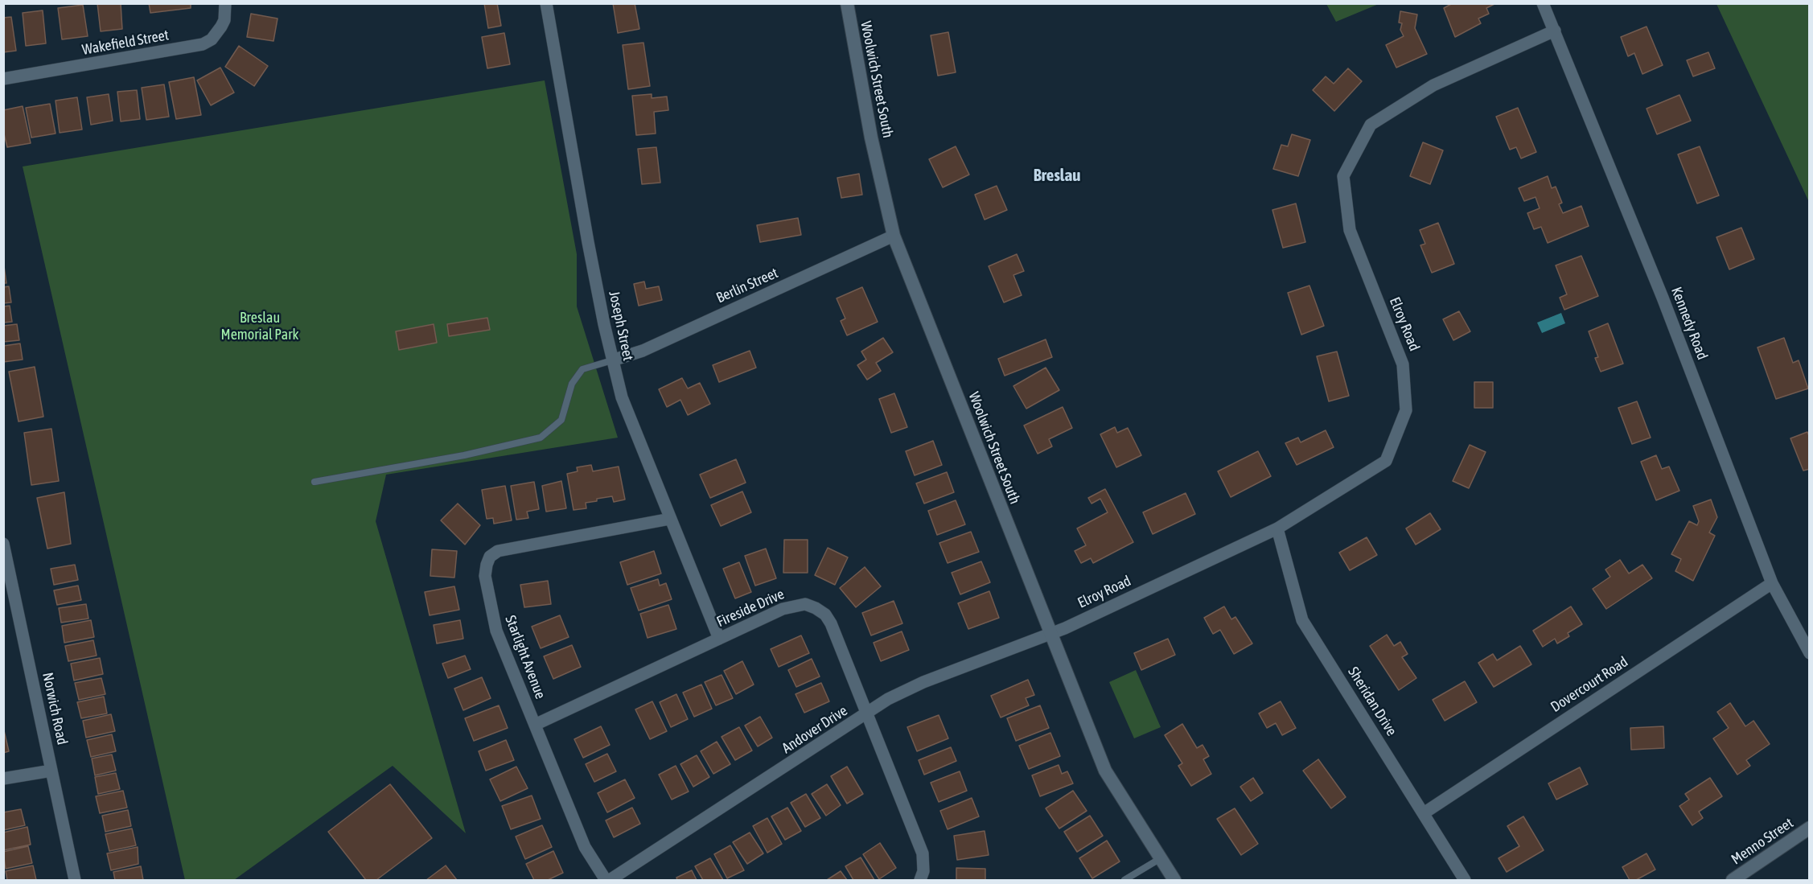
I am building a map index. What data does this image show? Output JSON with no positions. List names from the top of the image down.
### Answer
{
  "streets": {
    "street": [
      "Wakefield Street",
      "Woolwich Street South",
      "Berlin Street",
      "Kennedy Road",
      "Elroy Road",
      "Joseph Street",
      "Fireside Drive",
      "Starlight Avenue",
      "Dovercourt Road",
      "Sheridan Drive",
      "Norwich Road",
      "Andover Drive",
      "Menno Street"
    ]
  },
  "crossings": [
    ["Woolwich Street South", "Berlin Street"],
    ["Woolwich Street South", "Elroy Road"],
    ["Woolwich Street South", "Andover Drive"],
    ["Berlin Street", "Joseph Street"],
    ["Kennedy Road", "Elroy Road"],
    ["Kennedy Road", "Dovercourt Road"],
    ["Elroy Road", "Sheridan Drive"],
    ["Elroy Road", "Andover Drive"],
    ["Joseph Street", "Fireside Drive"],
    ["Joseph Street", "Starlight Avenue"],
    ["Fireside Drive", "Starlight Avenue"],
    ["Fireside Drive", "Andover Drive"],
    ["Dovercourt Road", "Sheridan Drive"]
  ],
  "districts": ["Breslau"],
  "parks": ["Breslau Memorial Park"]
}
